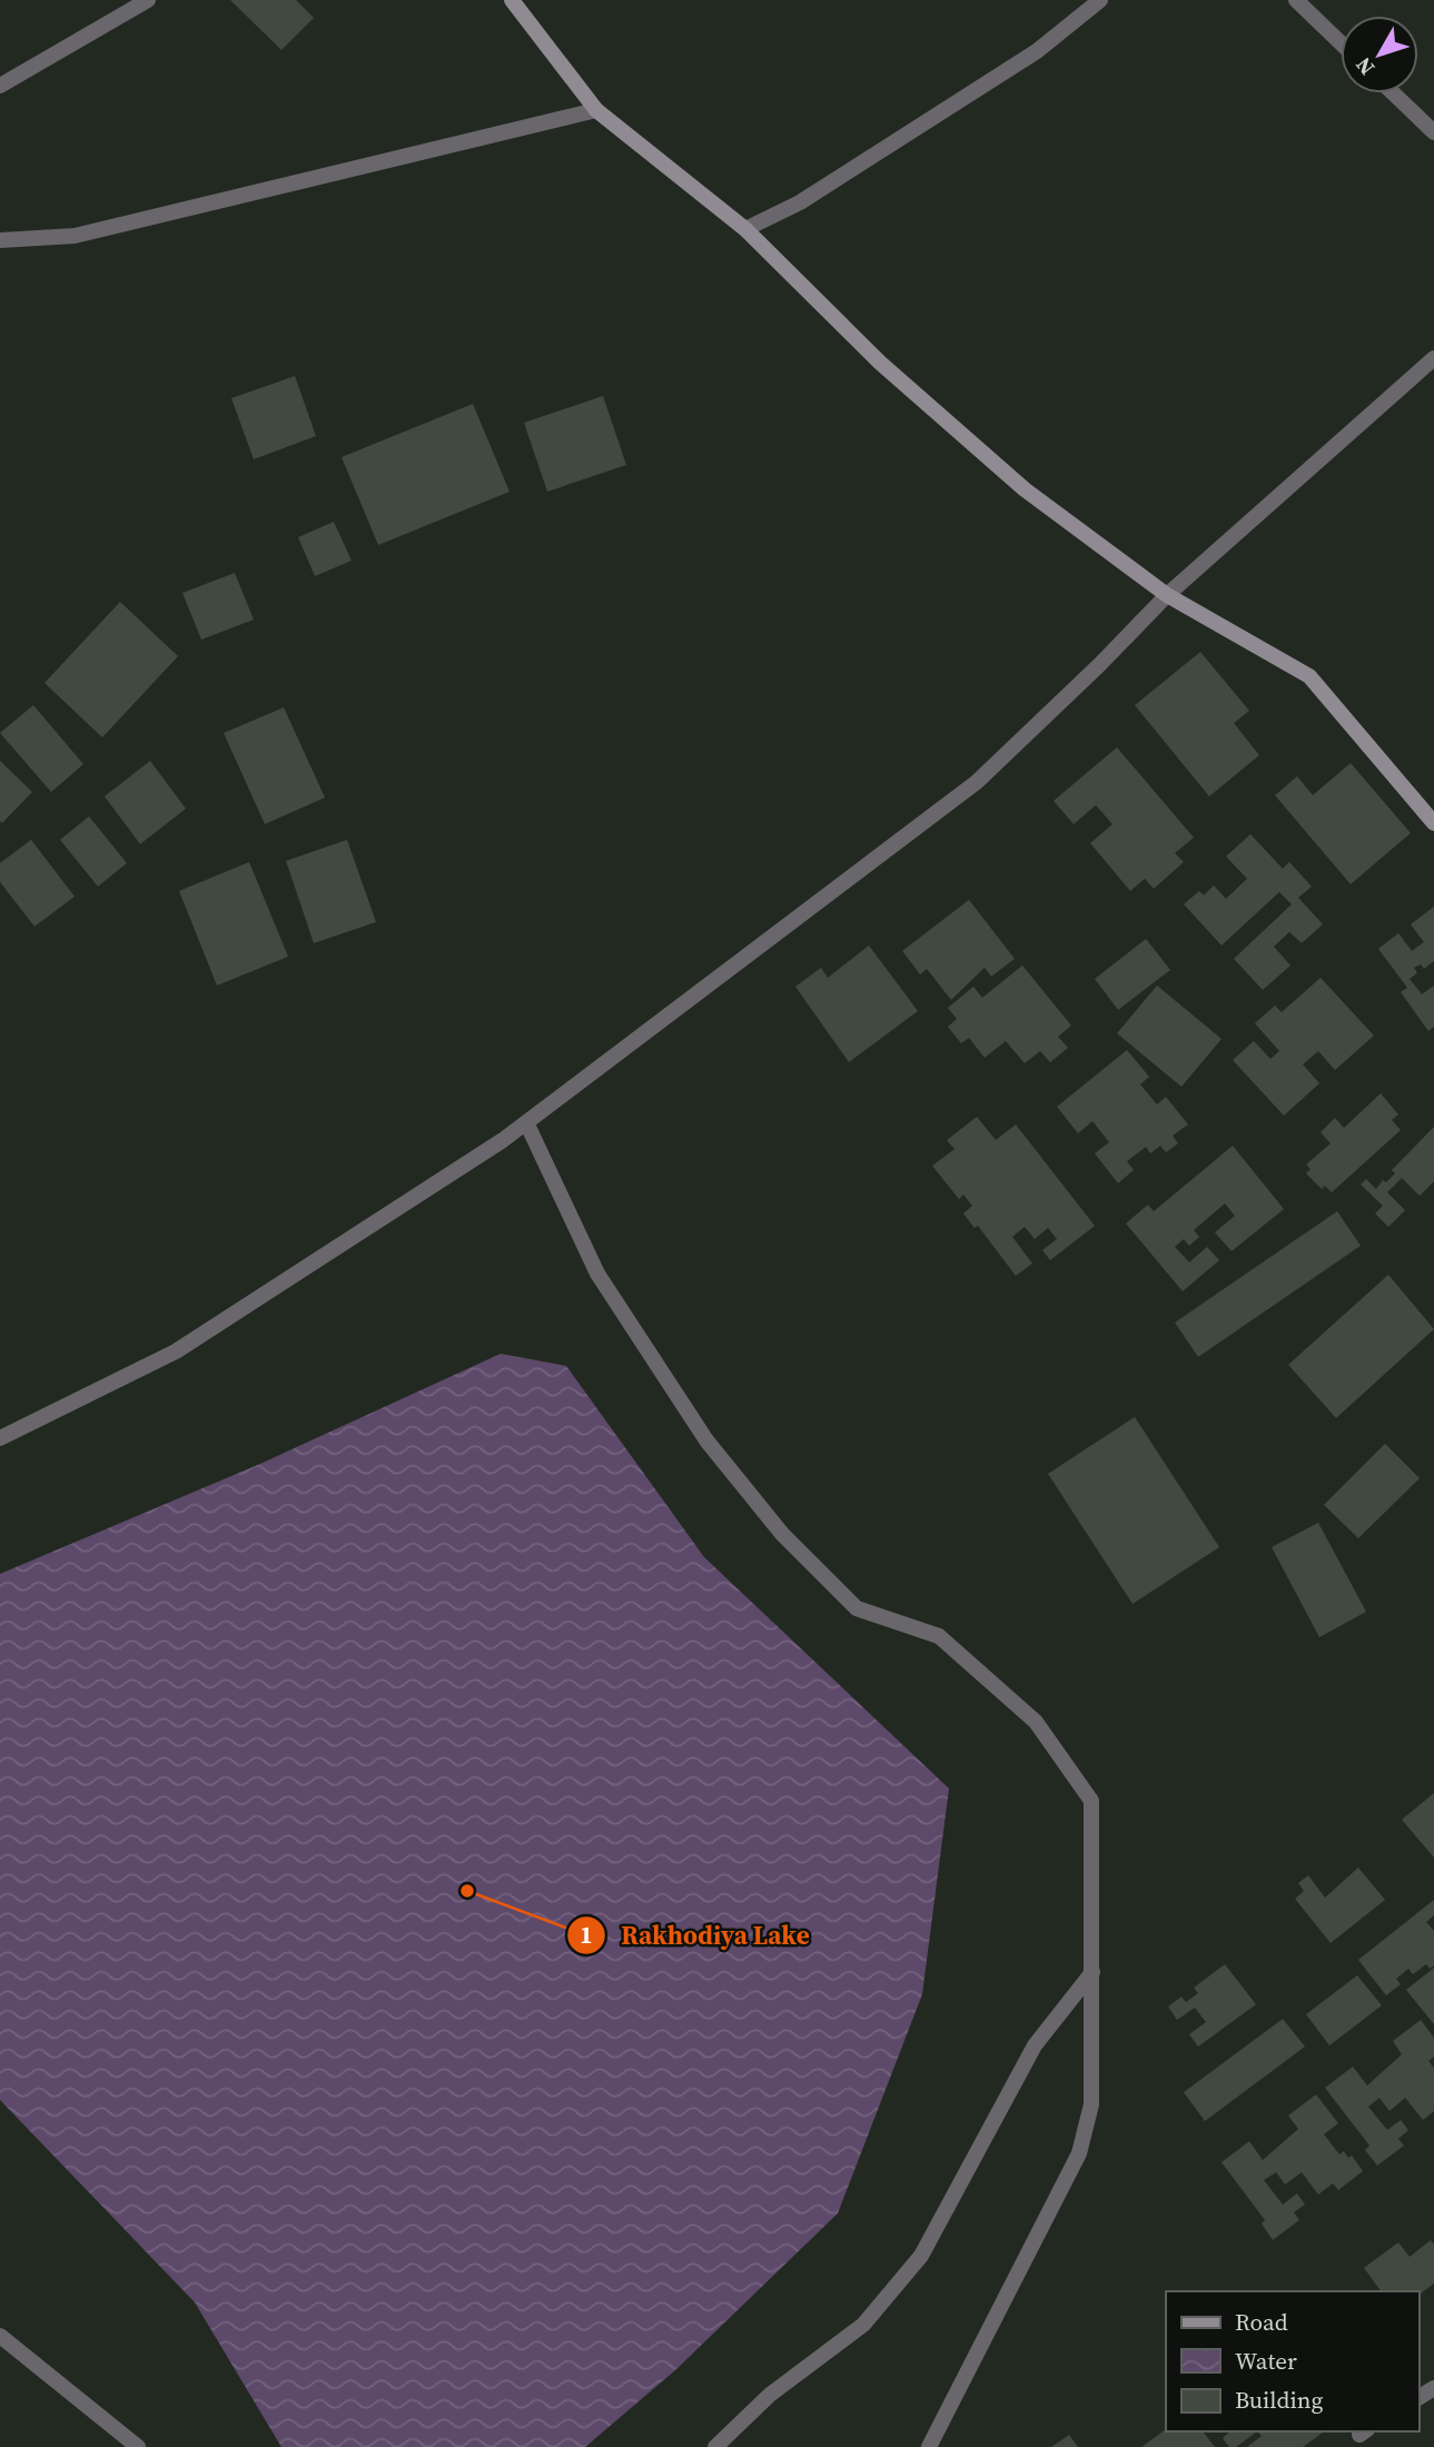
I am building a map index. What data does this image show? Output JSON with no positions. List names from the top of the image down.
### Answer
{
  "places": ["Rakhodiya Lake"],
  "legend": ["Road", "Water", "Building"],
  "north": "bottom left"
}
